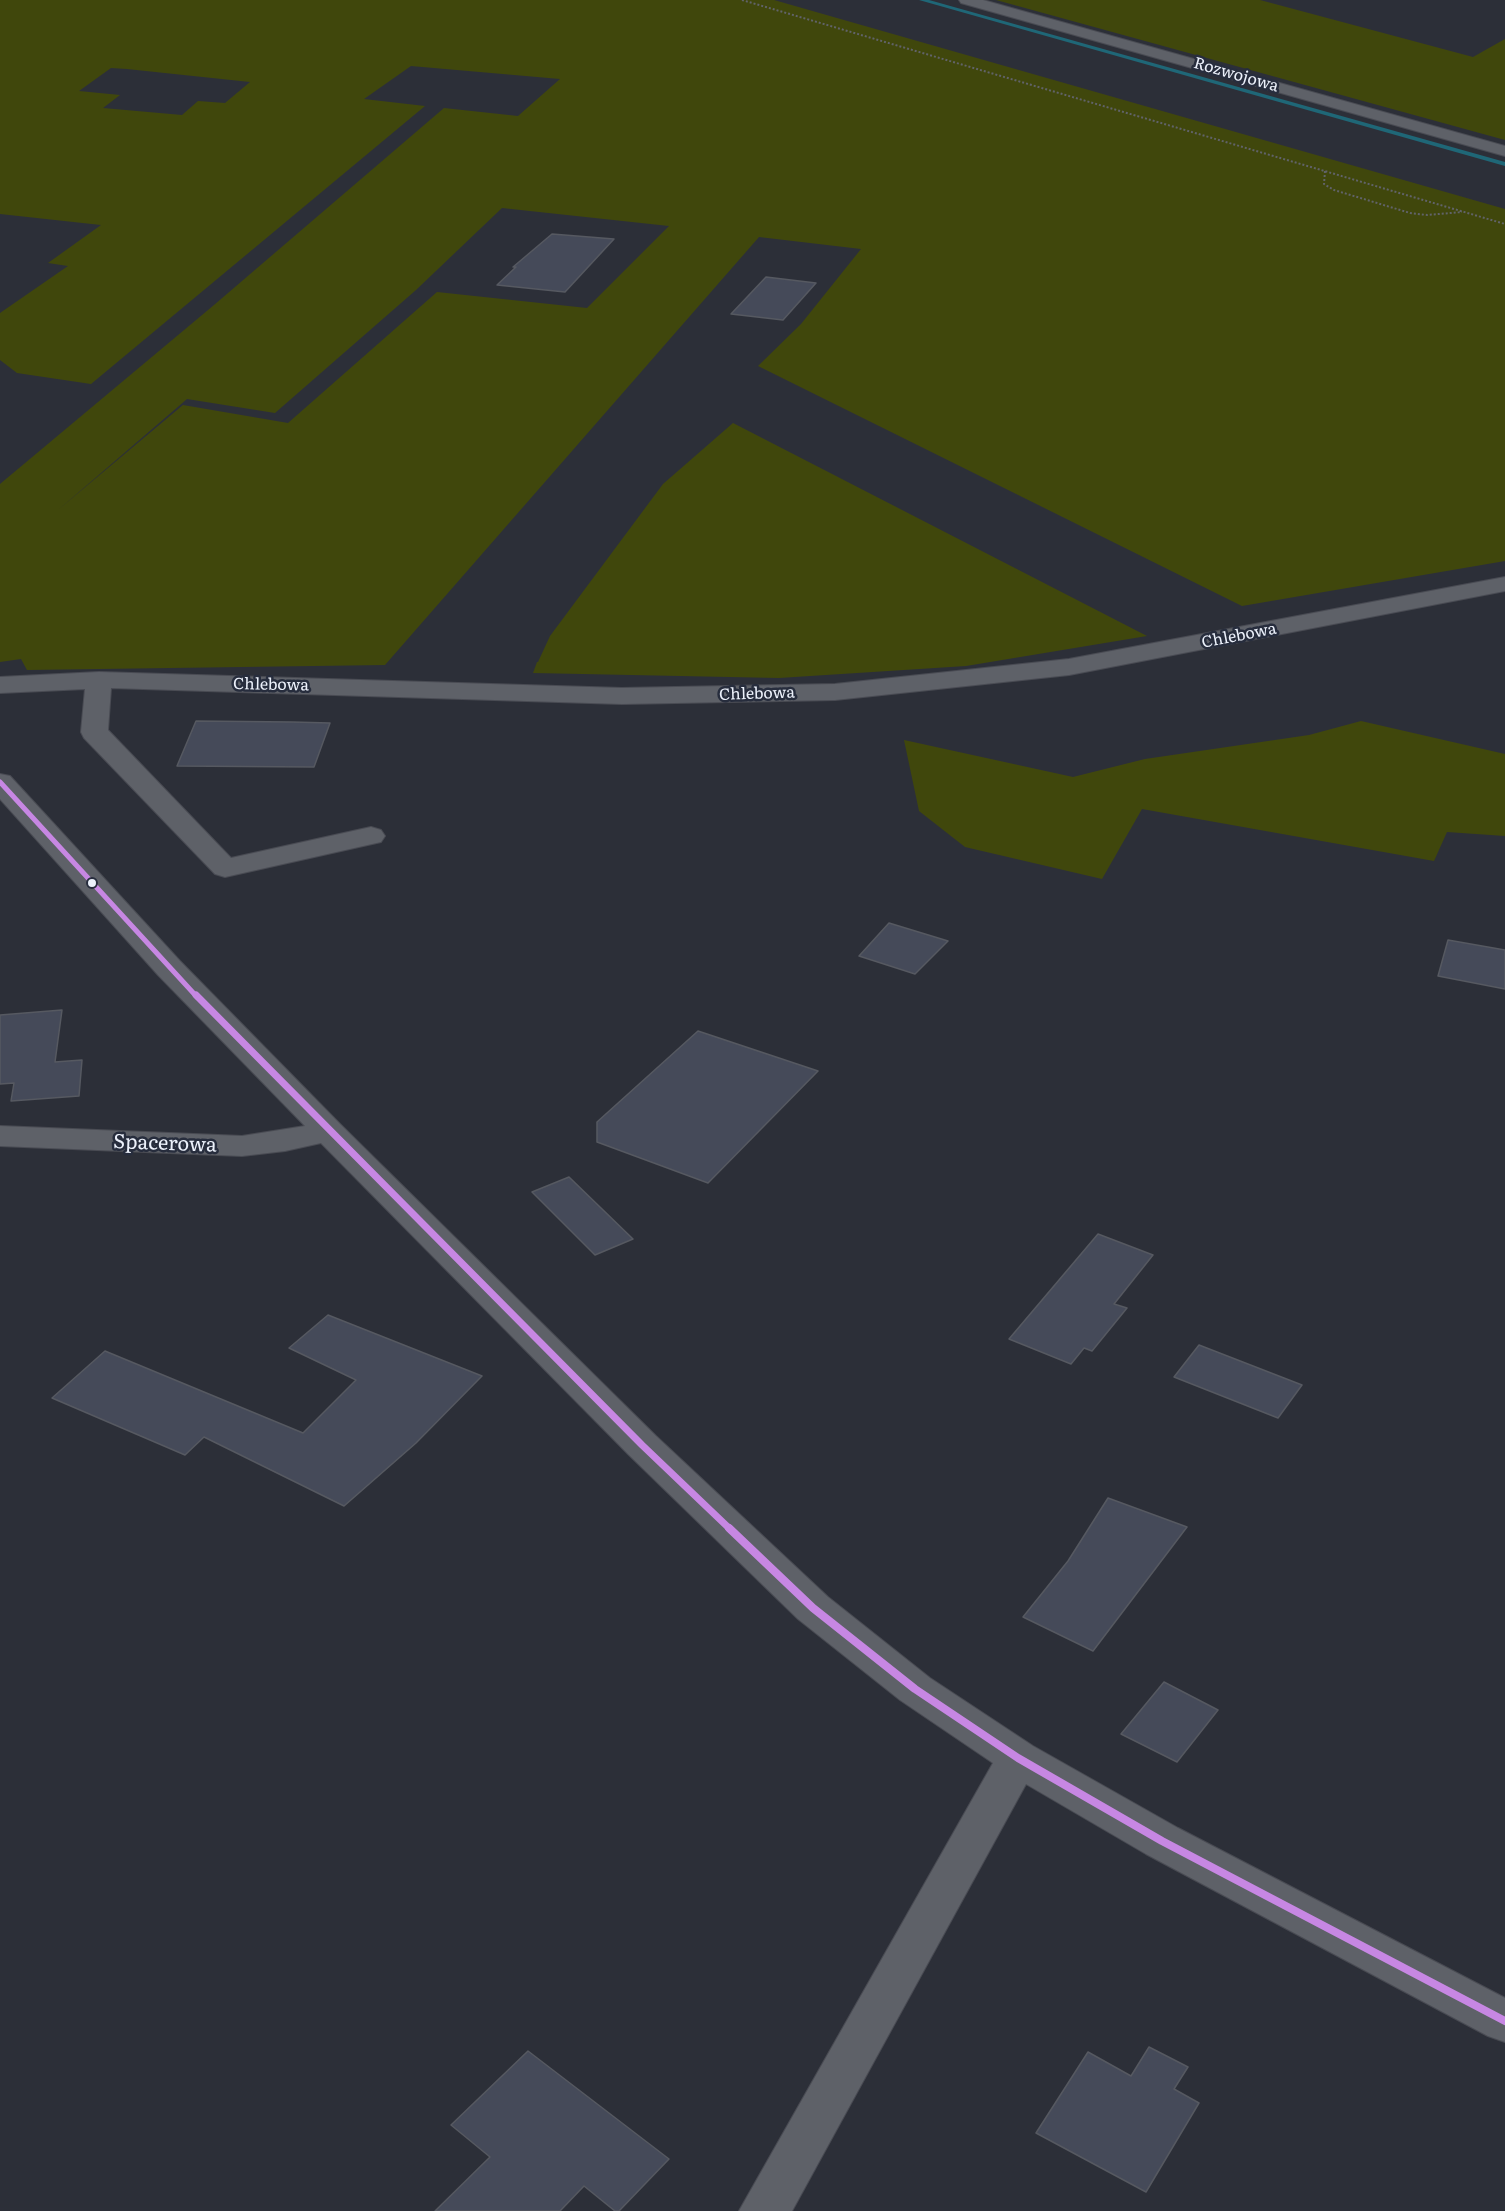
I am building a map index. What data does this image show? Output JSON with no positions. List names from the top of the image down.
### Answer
{
  "streets": {
    "street": ["Rozwojowa", "Chlebowa", "Spacerowa"]
  }
}
